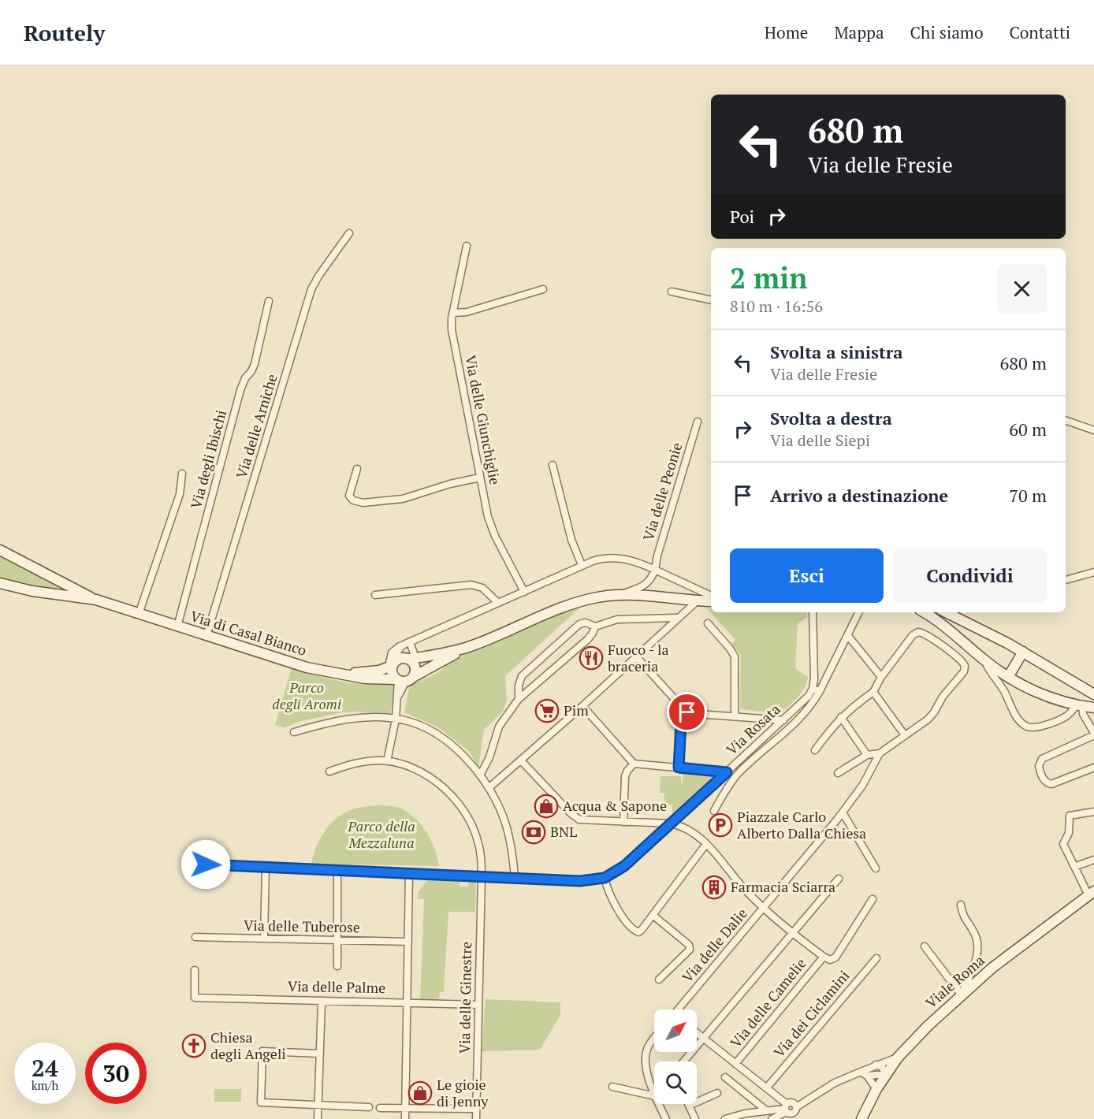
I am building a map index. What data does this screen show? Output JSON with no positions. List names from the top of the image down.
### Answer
{
  "streets": {
    "main road": ["Via di Casal Bianco", "Viale Roma"],
    "street": [
      "Via delle Giunchiglie",
      "Via delle Arniche",
      "Via degli Ibischi",
      "Via delle Peonie",
      "Via Rosata",
      "Via delle Tuberose",
      "Via delle Dalie",
      "Via delle Palme",
      "Via delle Ginestre",
      "Via delle Camelie",
      "Via dei Ciclamini"
    ]
  },
  "crossings": [
    ["Via delle Arniche", "Via di Casal Bianco"],
    ["Via degli Ibischi", "Via di Casal Bianco"],
    ["Via Rosata", "Via delle Ginestre"],
    ["Via delle Palme", "Via delle Ginestre"]
  ],
  "parks": ["Parco degli Aromi", "Parco della Mezzaluna"],
  "places": {
    "restaurant": ["Fuoco - la braceria"],
    "supermarket": ["Pim"],
    "shop": ["Acqua & Sapone", "Le gioie di Jenny"],
    "parking": ["Piazzale Carlo Alberto Dalla Chiesa"],
    "bank": ["BNL"],
    "building": ["Farmacia Sciarra"],
    "church": ["Chiesa degli Angeli"]
  },
  "north": "top right",
  "page": {
    "header": "Routely",
    "nav": [
      "Home",
      "Mappa",
      "Chi siamo",
      "Contatti"
    ],
    "turn": ["680 m", "Via delle Fresie"],
    "then": "Poi",
    "heading": ["2 min", "810 m · 16:56"],
    "list": [
      {
        "name": "Svolta a sinistra",
        "note": "Via delle Fresie",
        "value": "680 m"
      },
      {
        "name": "Svolta a destra",
        "note": "Via delle Siepi",
        "value": "60 m"
      },
      {
        "name": "Arrivo a destinazione",
        "value": "70 m"
      }
    ],
    "buttons": ["Esci", "Condividi"],
    "speed": "24 km/h",
    "limit": "30"
  }
}
